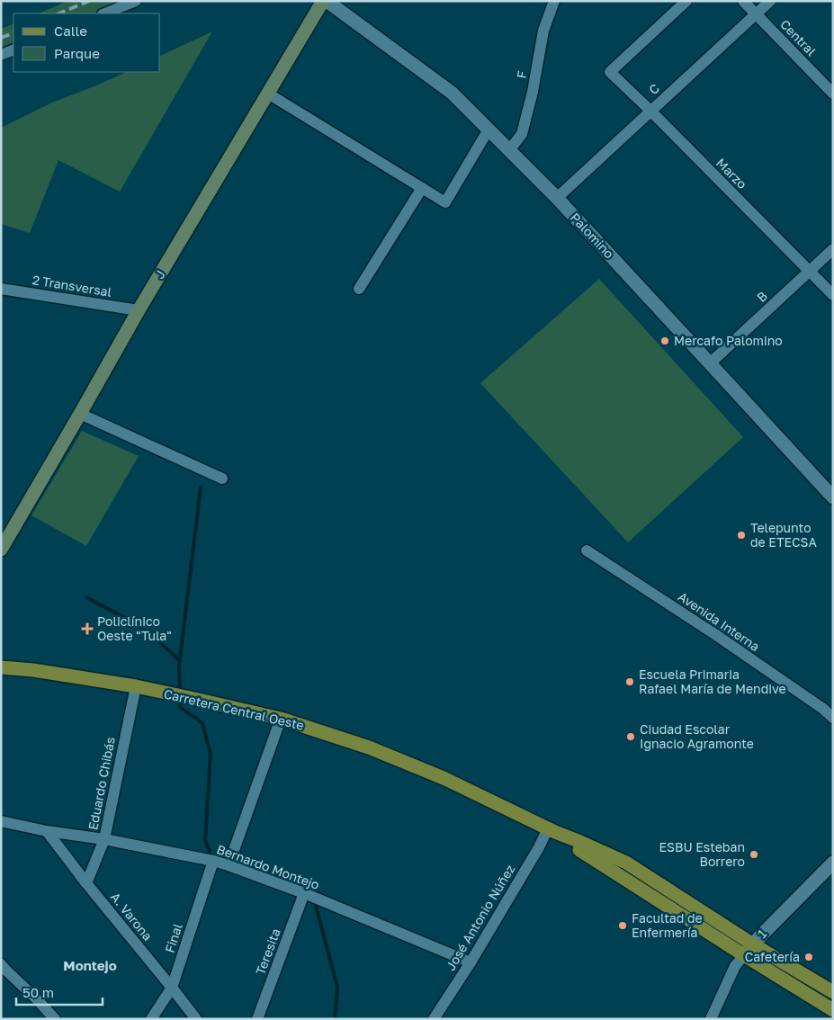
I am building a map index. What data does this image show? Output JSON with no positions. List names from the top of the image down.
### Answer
{
  "streets": {
    "main road": ["J", "Carretera Central Oeste"],
    "street": [
      "Central",
      "F",
      "C",
      "Marzo",
      "Palomino",
      "2 Transversal",
      "B",
      "Avenida Interna",
      "Eduardo Chibás",
      "Bernardo Montejo",
      "A. Varona",
      "José Antonio Núñez",
      "1",
      "Final",
      "Teresita"
    ]
  },
  "crossings": [
    ["Central", "C"],
    ["F", "Palomino"],
    ["C", "Marzo"],
    ["C", "Palomino"],
    ["Marzo", "B"],
    ["Palomino", "B"],
    ["J", "2 Transversal"],
    ["Carretera Central Oeste", "Eduardo Chibás"],
    ["Carretera Central Oeste", "José Antonio Núñez"],
    ["Carretera Central Oeste", "1"],
    ["Eduardo Chibás", "Bernardo Montejo"],
    ["Eduardo Chibás", "A. Varona"],
    ["Bernardo Montejo", "A. Varona"],
    ["Bernardo Montejo", "José Antonio Núñez"],
    ["Bernardo Montejo", "Final"],
    ["Bernardo Montejo", "Teresita"],
    ["A. Varona", "Final"]
  ],
  "districts": ["Montejo"],
  "places": {
    "other": [
      "Mercafo Palomino",
      "Telepunto de ETECSA",
      "Escuela Primaria Rafael María de Mendive",
      "Ciudad Escolar Ignacio Agramonte",
      "ESBU Esteban Borrero",
      "Facultad de Enfermería",
      "Cafetería"
    ],
    "health": ["Policlínico Oeste \"Tula\""]
  },
  "legend": ["Calle", "Parque"],
  "scale_bar": "50 m"
}
